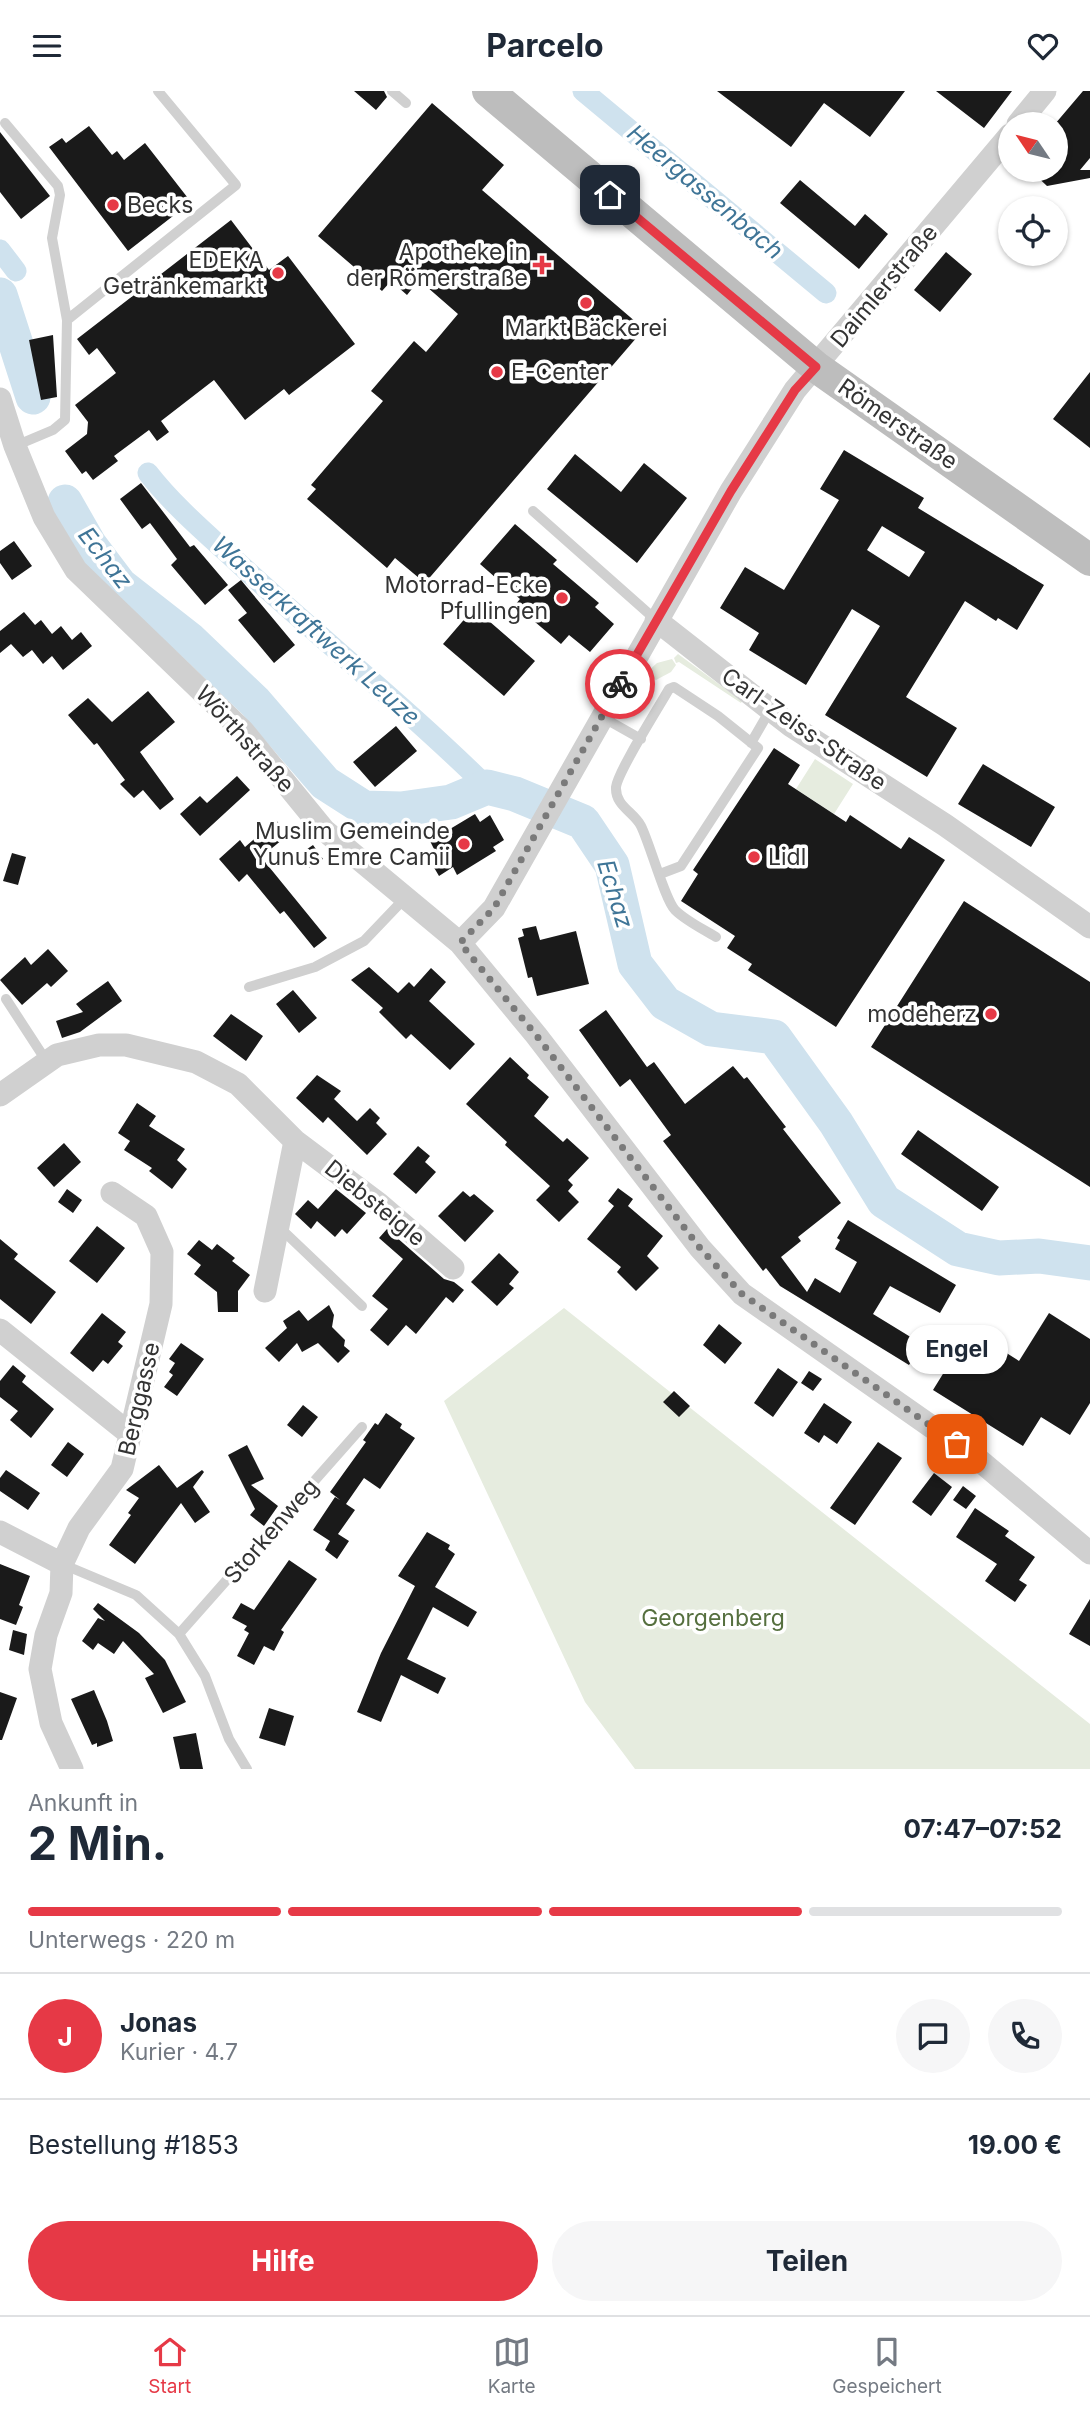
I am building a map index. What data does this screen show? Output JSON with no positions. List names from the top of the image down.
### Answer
{
  "streets": {
    "main road": ["Römerstraße"],
    "street": [
      "Daimlerstraße",
      "Carl-Zeiss-Straße",
      "Wörthstraße",
      "Diebsteigle",
      "Berggasse"
    ],
    "lane": ["Storkenweg"]
  },
  "crossings": [
    ["Daimlerstraße", "Römerstraße"],
    ["Daimlerstraße", "Carl-Zeiss-Straße"],
    ["Daimlerstraße", "Wörthstraße"]
  ],
  "water": ["Heergassenbach", "Echaz", "Wasserkraftwerk Leuze"],
  "parks": ["Georgenberg"],
  "places": {
    "other": [
      "Becks",
      "EDEKA Getränkemarkt",
      "Markt Bäckerei",
      "E-Center",
      "Motorrad-Ecke Pfullingen",
      "Muslim Gemeinde Yunus Emre Camii",
      "Lidl",
      "modeherz",
      "Engel"
    ],
    "health": ["Apotheke in der Römerstraße"]
  },
  "north": "top left",
  "page": {
    "header": "Parcelo",
    "bubble": "Engel",
    "heading": ["2 Min.", "Ankunft in", "07:47–07:52"],
    "panel": [
      "Jonas",
      "Kurier · 4.7",
      "Bestellung #1853",
      "19.00 €"
    ],
    "bar": "Unterwegs · 220 m",
    "round": "J",
    "buttons": ["Hilfe", "Teilen"],
    "tabs": ["Start", "Karte", "Gespeichert"]
  }
}
